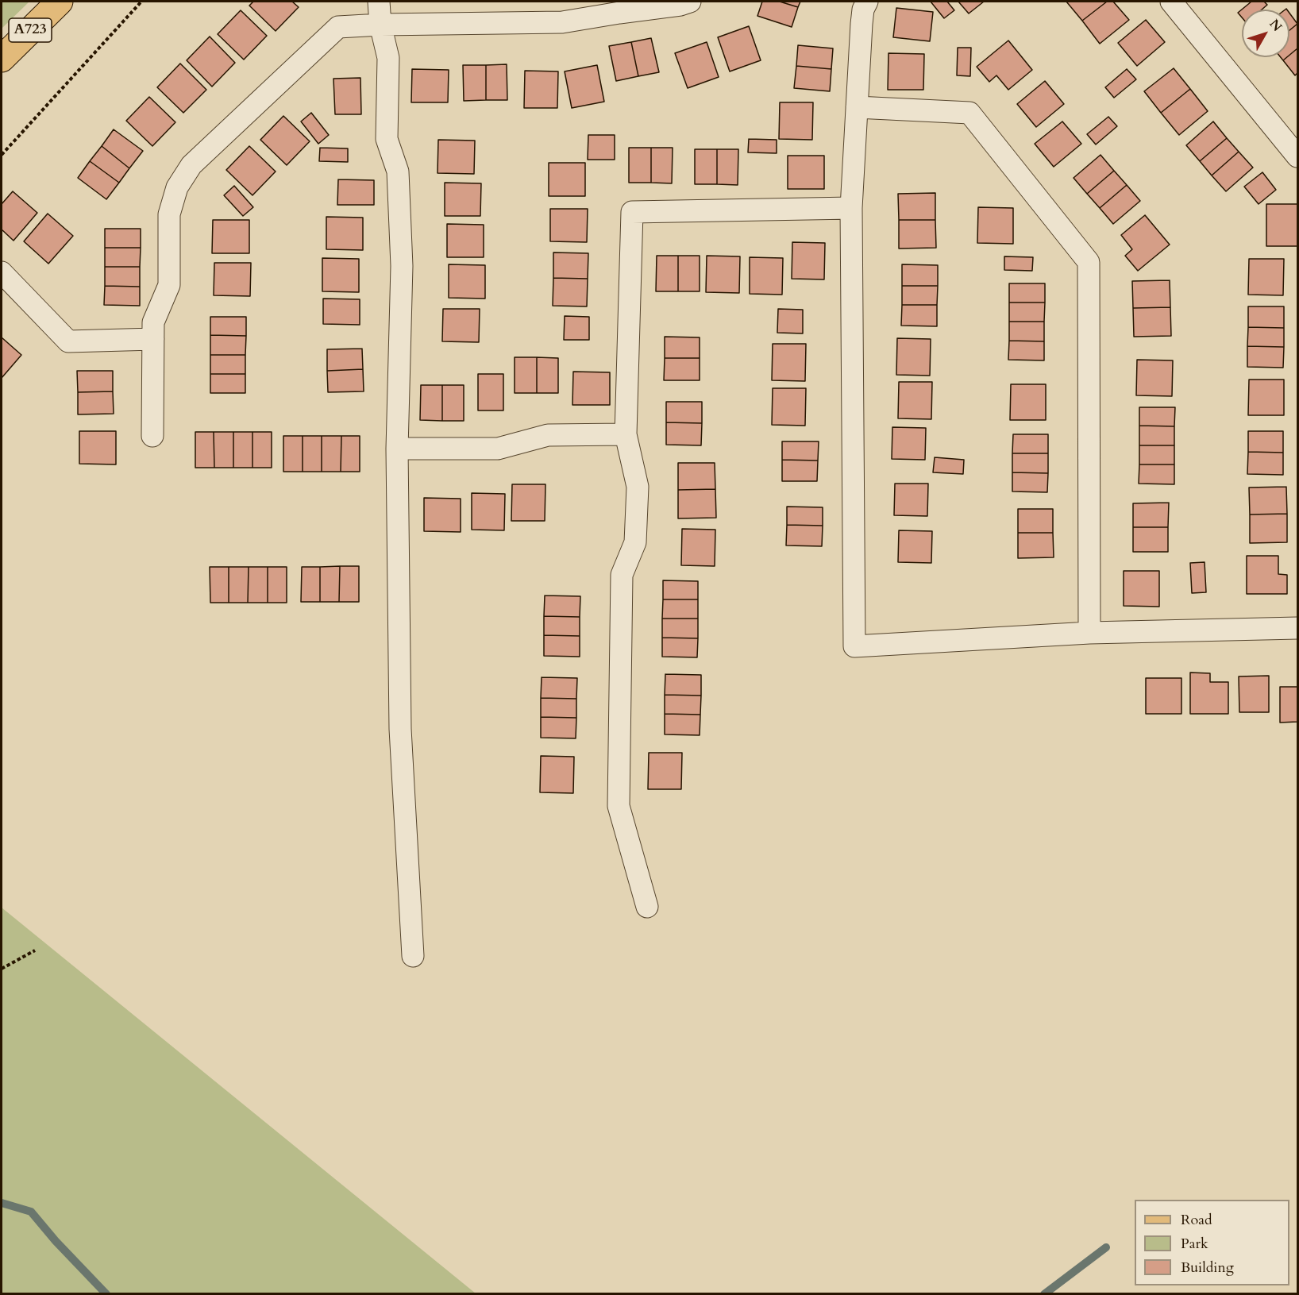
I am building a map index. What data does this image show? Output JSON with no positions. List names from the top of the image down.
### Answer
{
  "streets": {
    "main road": ["A723"]
  },
  "legend": ["Road", "Park", "Building"],
  "north": "top right"
}
